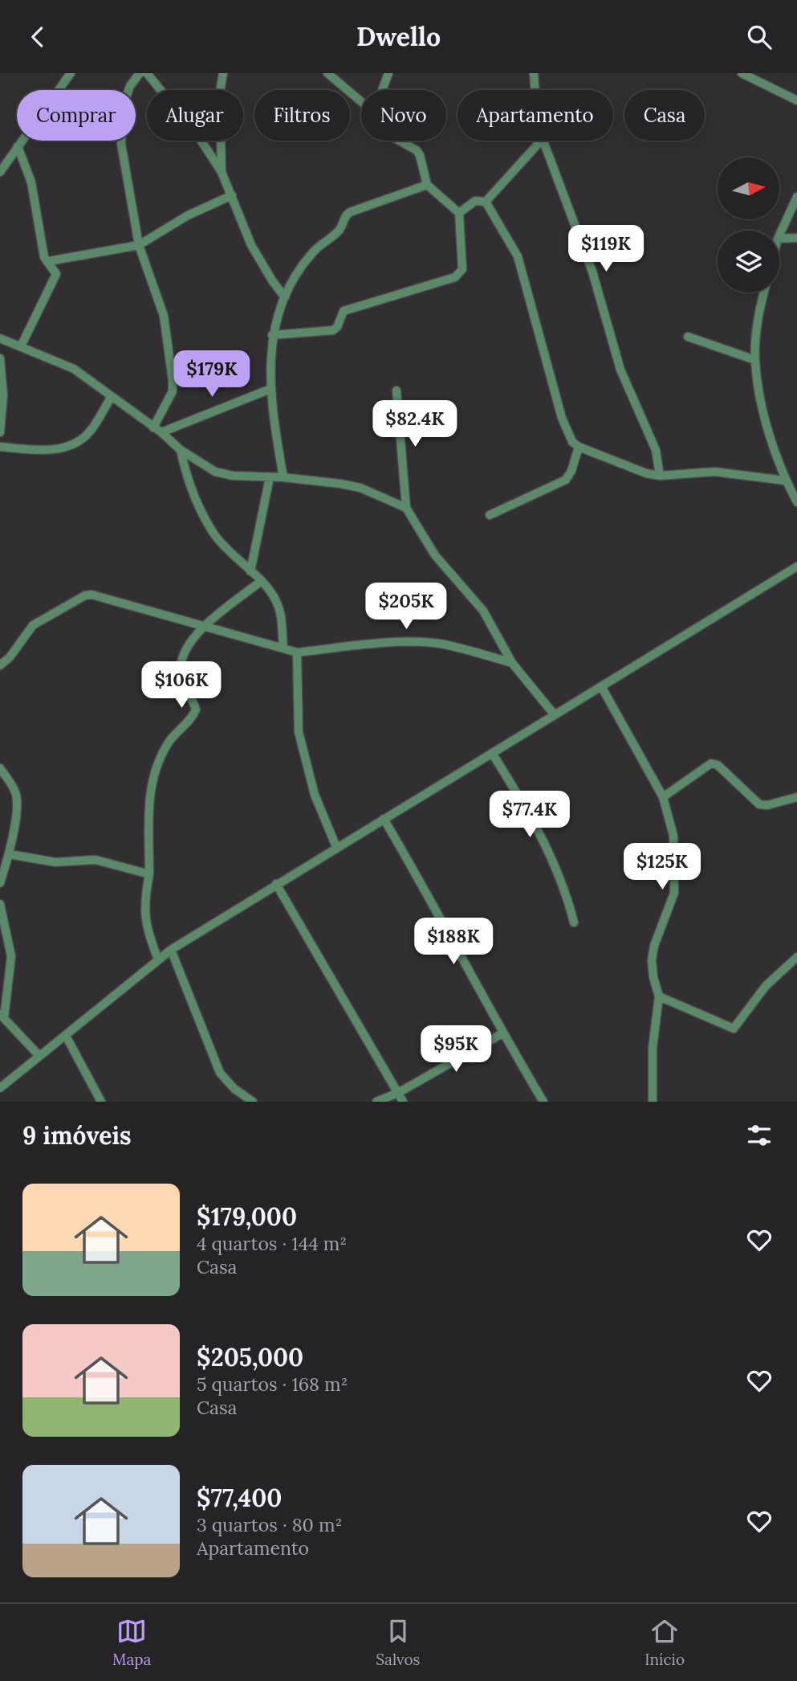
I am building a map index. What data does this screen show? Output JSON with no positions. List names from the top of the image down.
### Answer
{
  "north": "right",
  "page": {
    "header": "Dwello",
    "chip": [
      "Comprar",
      "Alugar",
      "Filtros",
      "Novo",
      "Apartamento",
      "Casa"
    ],
    "price": [
      "$119K",
      "$179K",
      "$82.4K",
      "$205K",
      "$106K",
      "$77.4K",
      "$125K",
      "$188K",
      "$95K"
    ],
    "heading": "9 imóveis",
    "list": [
      {
        "name": "$179,000",
        "note": "4 quartos · 144 m² · Casa"
      },
      {
        "name": "$205,000",
        "note": "5 quartos · 168 m² · Casa"
      },
      {
        "name": "$77,400",
        "note": "3 quartos · 80 m² · Apartamento"
      }
    ],
    "tabs": ["Mapa", "Salvos", "Início"]
  }
}
